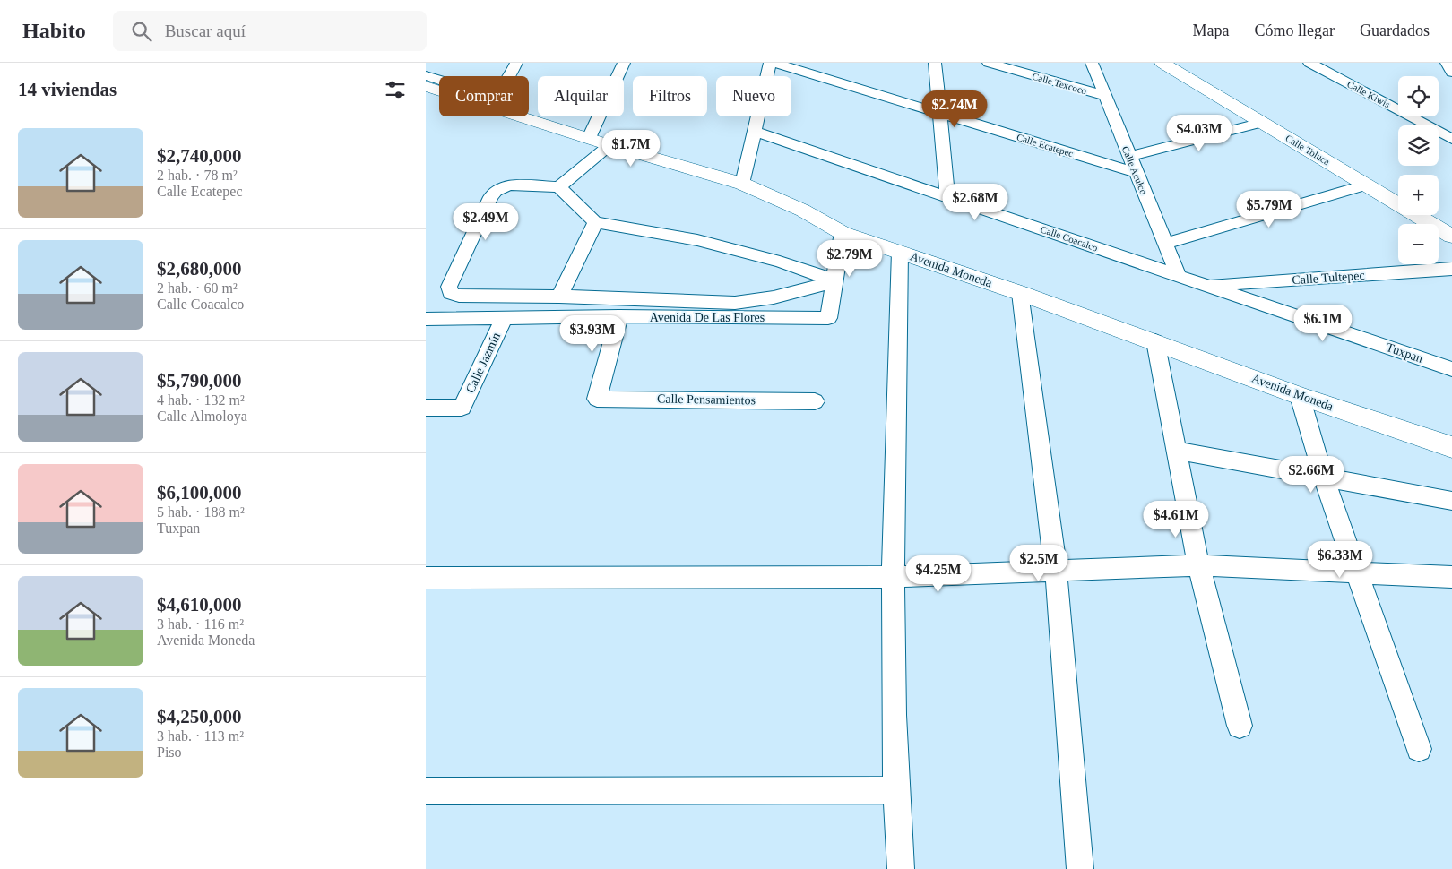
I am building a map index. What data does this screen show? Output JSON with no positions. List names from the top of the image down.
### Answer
{
  "streets": {
    "main road": ["Calle Toluca", "Avenida Moneda"],
    "street": [
      "Calle Texcoco",
      "Calle Kiwis",
      "Calle Ecatepec",
      "Calle Aculco",
      "Calle Coacalco",
      "Calle Tultepec",
      "Avenida De Las Flores",
      "Tuxpan",
      "Calle Jazmín",
      "Calle Pensamientos"
    ]
  },
  "crossings": [
    ["Calle Texcoco", "Calle Aculco"],
    ["Calle Ecatepec", "Calle Aculco"],
    ["Calle Aculco", "Calle Coacalco"],
    ["Calle Coacalco", "Calle Tultepec"],
    ["Calle Coacalco", "Tuxpan"],
    ["Calle Tultepec", "Tuxpan"],
    ["Avenida De Las Flores", "Calle Jazmín"],
    ["Avenida De Las Flores", "Calle Pensamientos"]
  ],
  "page": {
    "header": "Habito",
    "search": "Buscar aquí",
    "nav": ["Mapa", "Cómo llegar", "Guardados"],
    "heading": "14 viviendas",
    "map_buttons": ["+", "−"],
    "chip": [
      "Comprar",
      "Alquilar",
      "Filtros",
      "Nuevo"
    ],
    "price": [
      "$2.74M",
      "$4.03M",
      "$1.7M",
      "$2.68M",
      "$5.79M",
      "$2.49M",
      "$2.79M",
      "$6.1M",
      "$3.93M",
      "$2.66M",
      "$4.61M",
      "$6.33M",
      "$2.5M",
      "$4.25M"
    ],
    "list": [
      {
        "name": "$2,740,000",
        "note": "2 hab. · 78 m² · Calle Ecatepec"
      },
      {
        "name": "$2,680,000",
        "note": "2 hab. · 60 m² · Calle Coacalco"
      },
      {
        "name": "$5,790,000",
        "note": "4 hab. · 132 m² · Calle Almoloya"
      },
      {
        "name": "$6,100,000",
        "note": "5 hab. · 188 m² · Tuxpan"
      },
      {
        "name": "$4,610,000",
        "note": "3 hab. · 116 m² · Avenida Moneda"
      },
      {
        "name": "$4,250,000",
        "note": "3 hab. · 113 m² · Piso"
      }
    ]
  }
}
